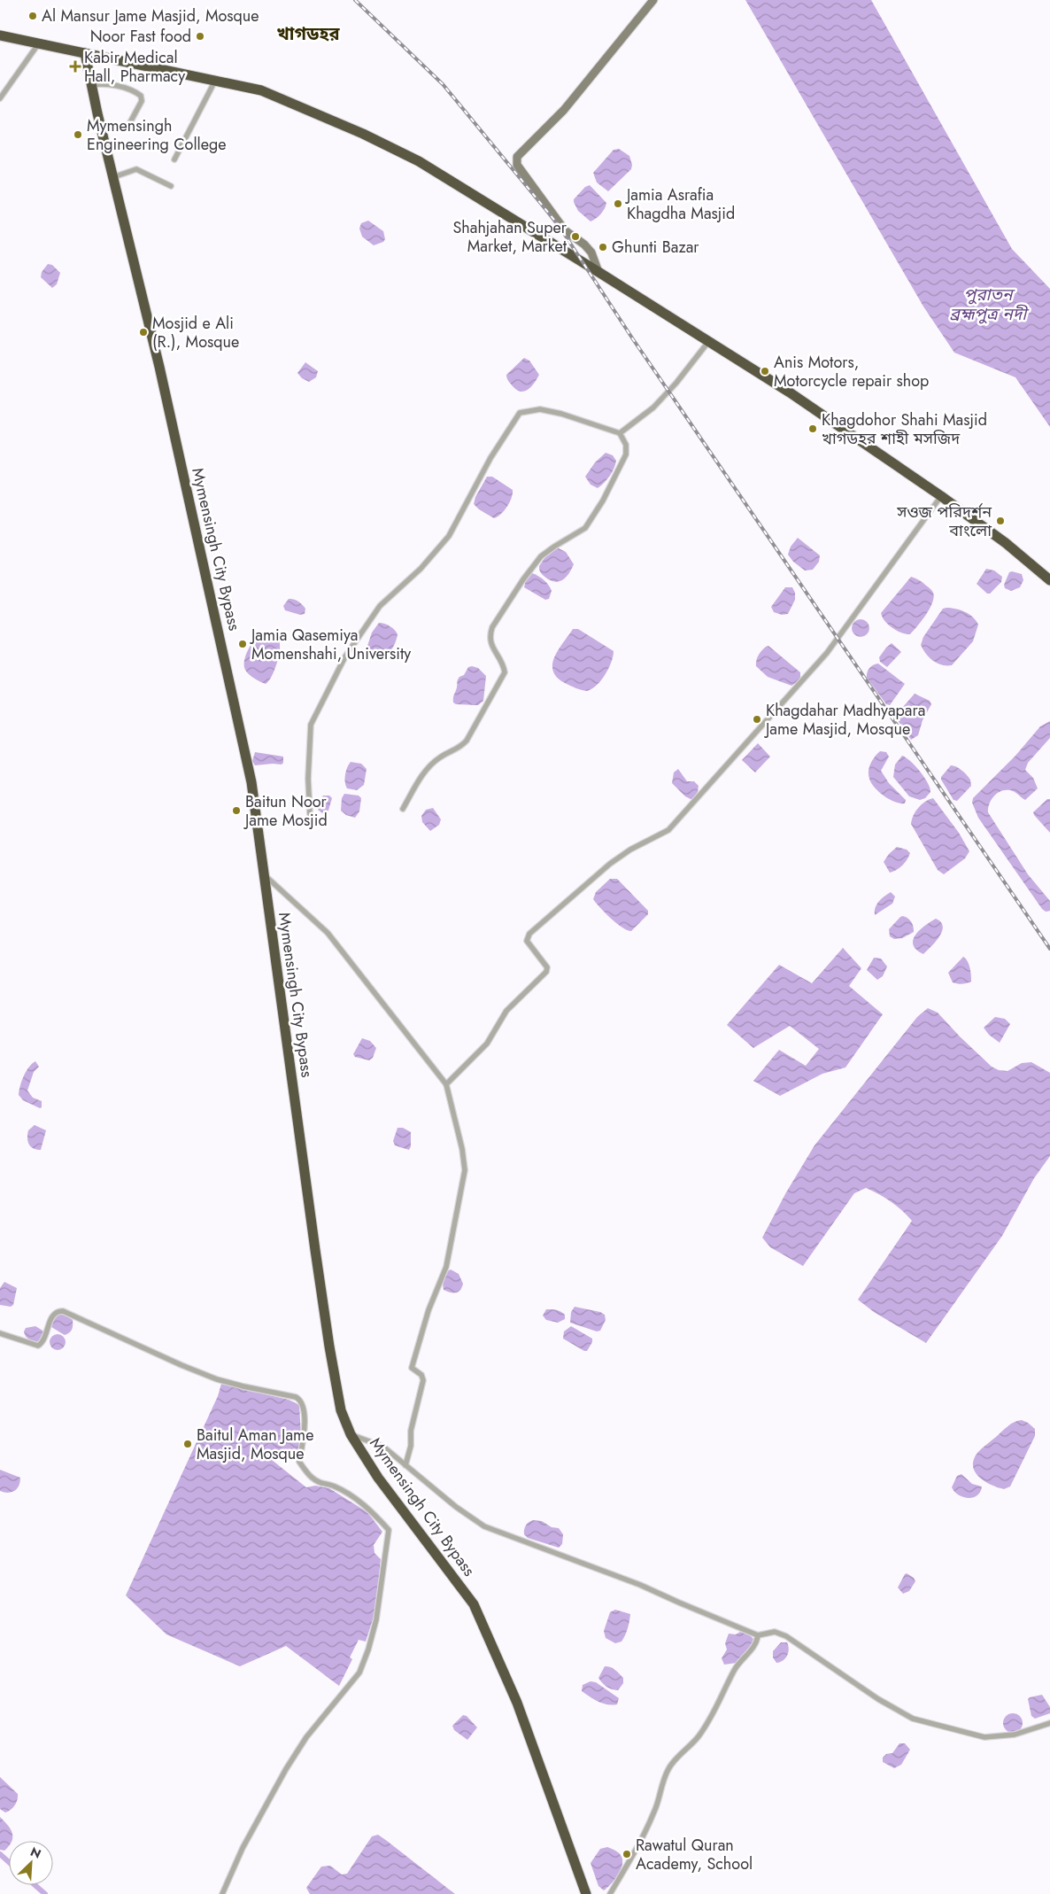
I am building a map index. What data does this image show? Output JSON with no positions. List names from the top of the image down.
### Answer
{
  "streets": {
    "highway": ["Mymensingh City Bypass"]
  },
  "districts": ["খাগডহর"],
  "water": ["পুরাতন ব্রহ্মপুত্র নদী"],
  "places": {
    "other": [
      "Al Mansur Jame Masjid, Mosque",
      "Noor Fast food",
      "Mymensingh Engineering College",
      "Jamia Asrafia Khagdha Masjid",
      "Shahjahan Super Market, Market",
      "Ghunti Bazar",
      "Mosjid e Ali (R.), Mosque",
      "Anis Motors, Motorcycle repair shop",
      "Khagdohor Shahi Masjid খাগডহর শাহী মসজিদ",
      "সওজ পরিদর্শন বাংলো",
      "Jamia Qasemiya Momenshahi, University",
      "Khagdahar Madhyapara Jame Masjid, Mosque",
      "Baitun Noor Jame Mosjid",
      "Baitul Aman Jame Masjid, Mosque",
      "Rawatul Quran Academy, School"
    ],
    "health": ["Kabir Medical Hall, Pharmacy"]
  },
  "north": "top right"
}
